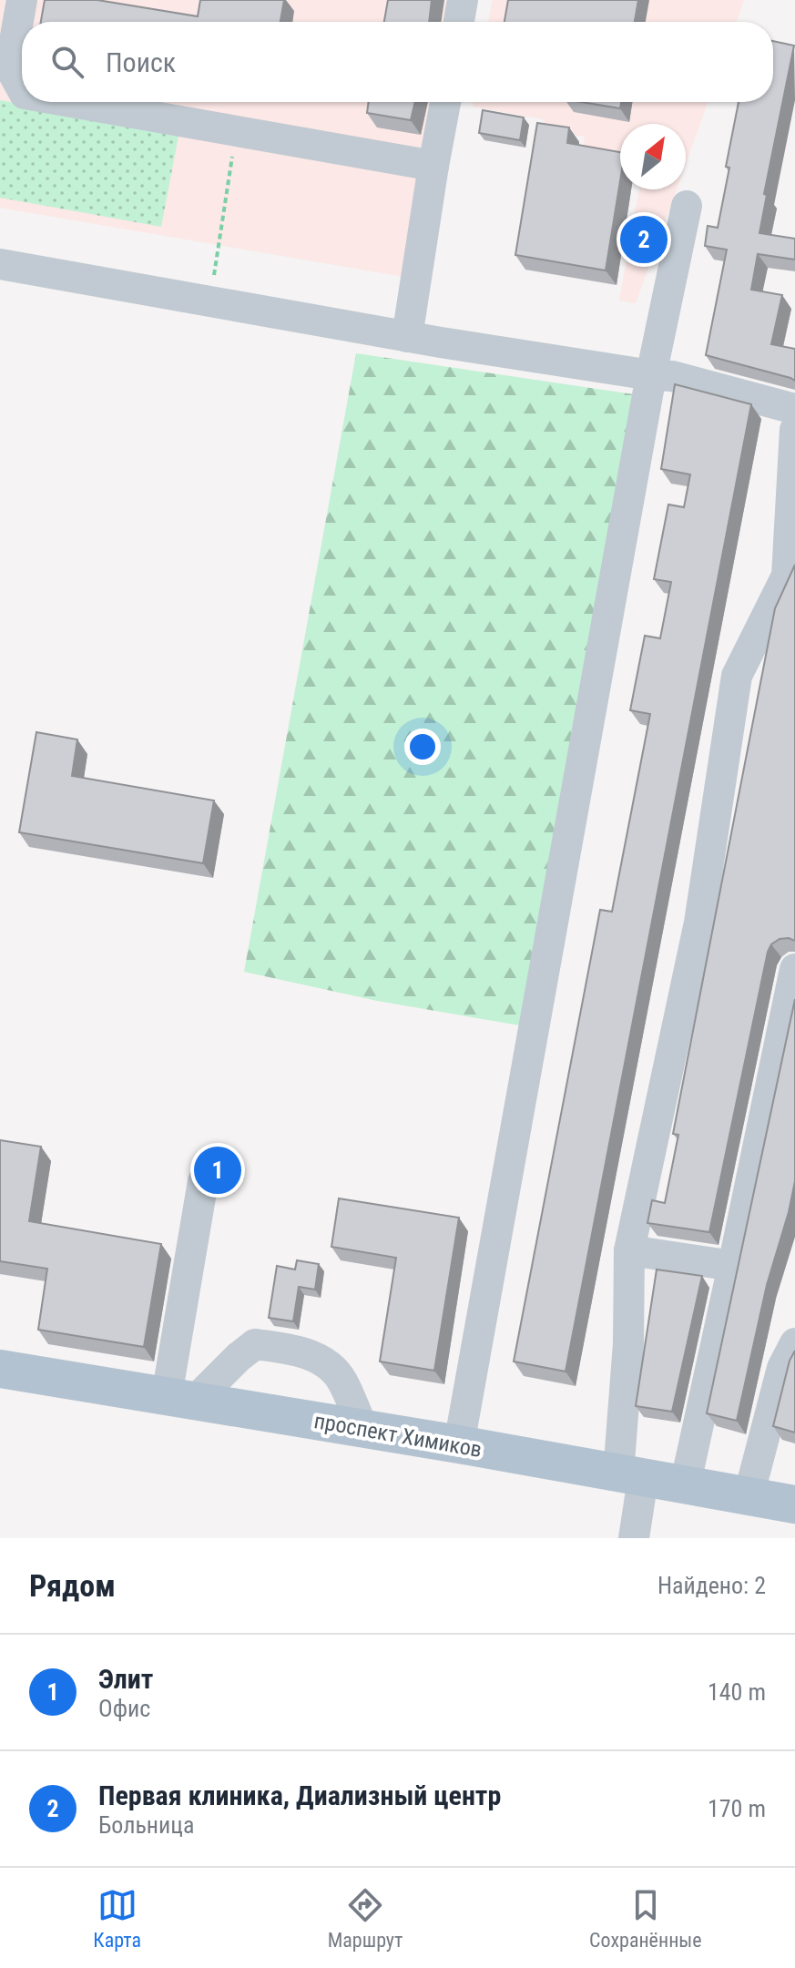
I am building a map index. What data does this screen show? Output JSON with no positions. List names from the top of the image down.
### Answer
{
  "streets": {
    "main road": ["проспект Химиков"]
  },
  "north": "top right",
  "page": {
    "search": "Поиск",
    "pins": ["2", "1"],
    "heading": ["Рядом", "Найдено: 2"],
    "list": [
      {
        "mark": "1",
        "name": "Элит",
        "note": "Офис",
        "value": "140 m"
      },
      {
        "mark": "2",
        "name": "Первая клиника, Диализный центр",
        "note": "Больница",
        "value": "170 m"
      }
    ],
    "nav": ["Карта", "Маршрут", "Сохранённые"]
  }
}
